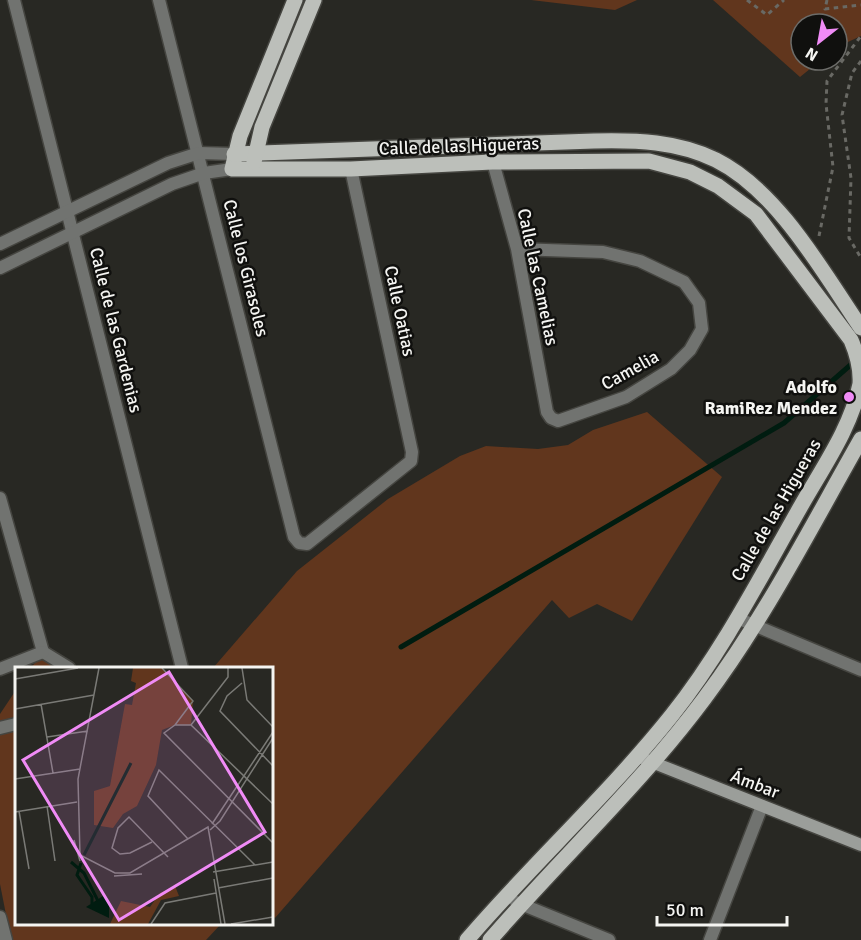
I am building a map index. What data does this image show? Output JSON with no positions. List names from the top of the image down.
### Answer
{
  "streets": {
    "main road": ["Calle de las Higueras", "Ámbar"],
    "street": [
      "Calle los Girasoles",
      "Calle las Camelias",
      "Calle Oatias",
      "Calle de las Gardenias",
      "Camelia"
    ]
  },
  "crossings": [
    ["Calle de las Higueras", "Calle las Camelias"],
    ["Calle de las Higueras", "Calle Oatias"],
    ["Calle de las Higueras", "Ámbar"],
    ["Calle los Girasoles", "Calle Oatias"],
    ["Calle las Camelias", "Camelia"]
  ],
  "places": ["Adolfo RamiRez Mendez"],
  "scale_bar": "50 m",
  "north": "bottom left"
}
